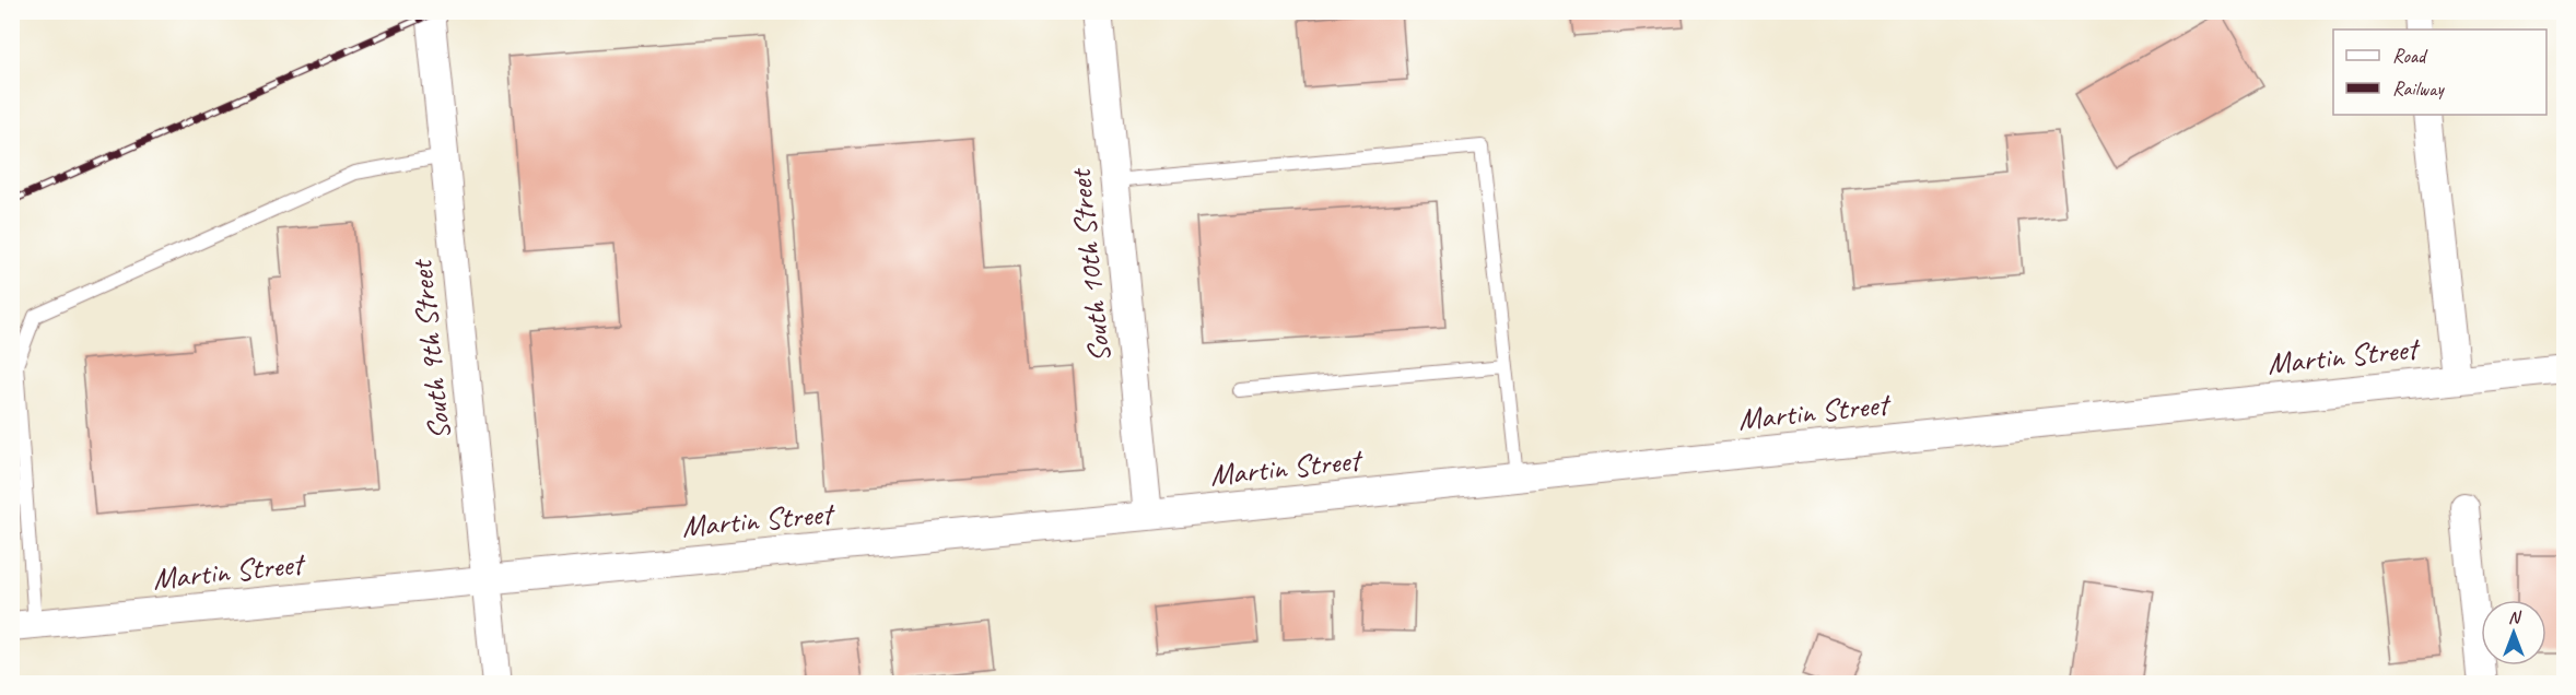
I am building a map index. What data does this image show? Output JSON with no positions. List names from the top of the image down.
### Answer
{
  "streets": {
    "street": ["South 10th Street", "South 9th Street", "Martin Street"]
  },
  "crossings": [
    ["South 10th Street", "Martin Street"],
    ["South 9th Street", "Martin Street"]
  ],
  "legend": ["Road", "Railway"],
  "north": "top"
}
